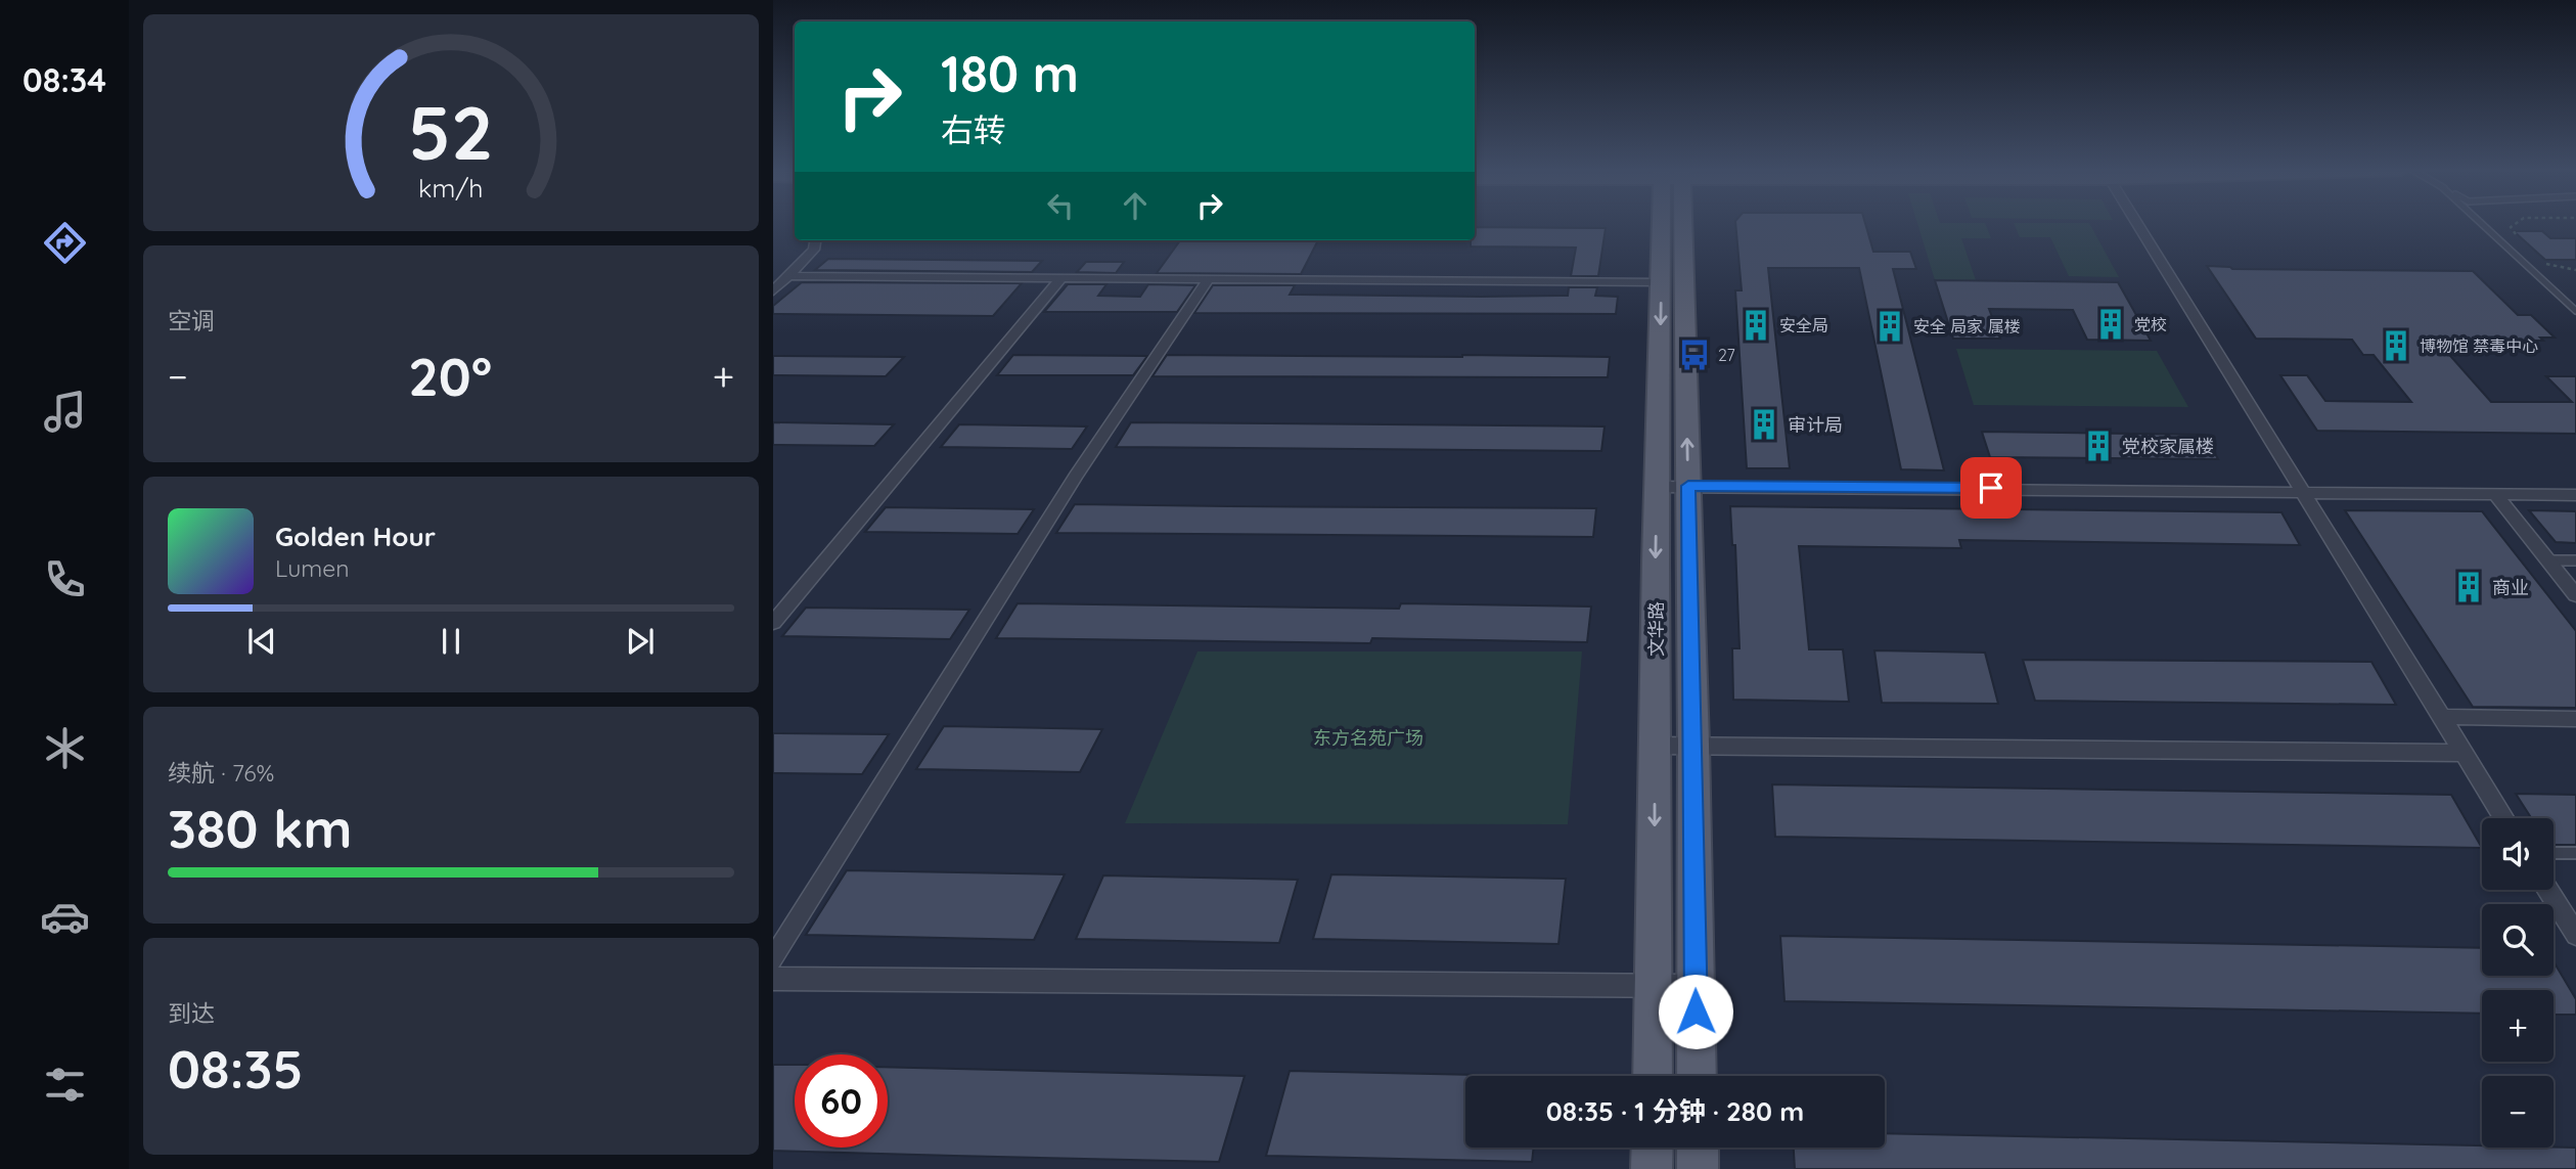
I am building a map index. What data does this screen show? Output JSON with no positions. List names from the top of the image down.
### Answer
{
  "streets": {
    "main road": ["文华路"]
  },
  "parks": ["东方名苑广场"],
  "places": {
    "building": [
      "党校",
      "安全局",
      "安全 局家 属楼",
      "博物馆 禁毒中心",
      "审计局",
      "党校家属楼",
      "商业"
    ],
    "bus stop": ["27"]
  },
  "page": {
    "tabs": "08:34",
    "turn": ["180 m", "右转"],
    "tile": [
      "空调",
      ["续航 · 76%", "380 km"],
      ["到达", "08:35"]
    ],
    "heat": ["−", "20°", "+"],
    "song": ["Golden Hour", "Lumen"],
    "map_buttons": ["+", "−"],
    "limit": "60",
    "trip": "08:35 · 1 分钟 · 280 m",
    "gauge": ["52", "km/h"]
  }
}
